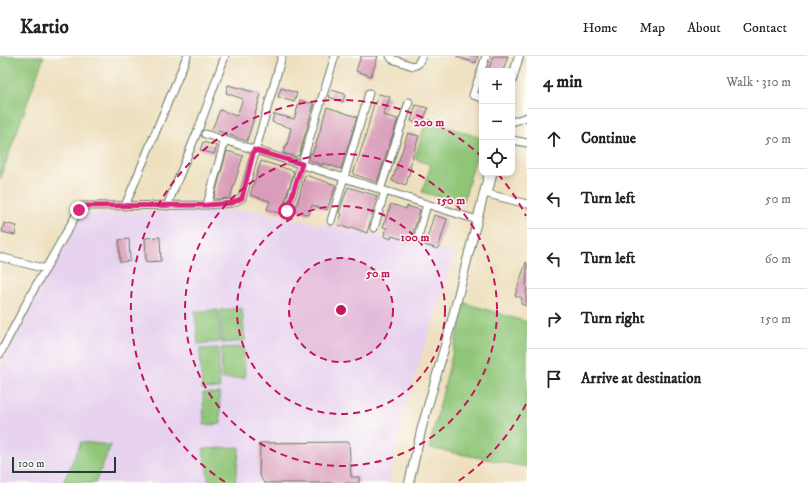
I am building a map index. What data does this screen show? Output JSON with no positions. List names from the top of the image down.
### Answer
{
  "scale_bar": "100 m",
  "page": {
    "header": "Kartio",
    "nav": [
      "Home",
      "Map",
      "About",
      "Contact"
    ],
    "heading": ["4 min", "Walk · 310 m"],
    "map_buttons": ["+", "−"],
    "list": [
      ["Continue", "50 m"],
      ["Turn left", "50 m"],
      ["Turn left", "60 m"],
      ["Turn right", "150 m"],
      "Arrive at destination"
    ],
    "scale": "100 m"
  },
  "rings": [
    "200 m",
    "150 m",
    "100 m",
    "50 m"
  ]
}
